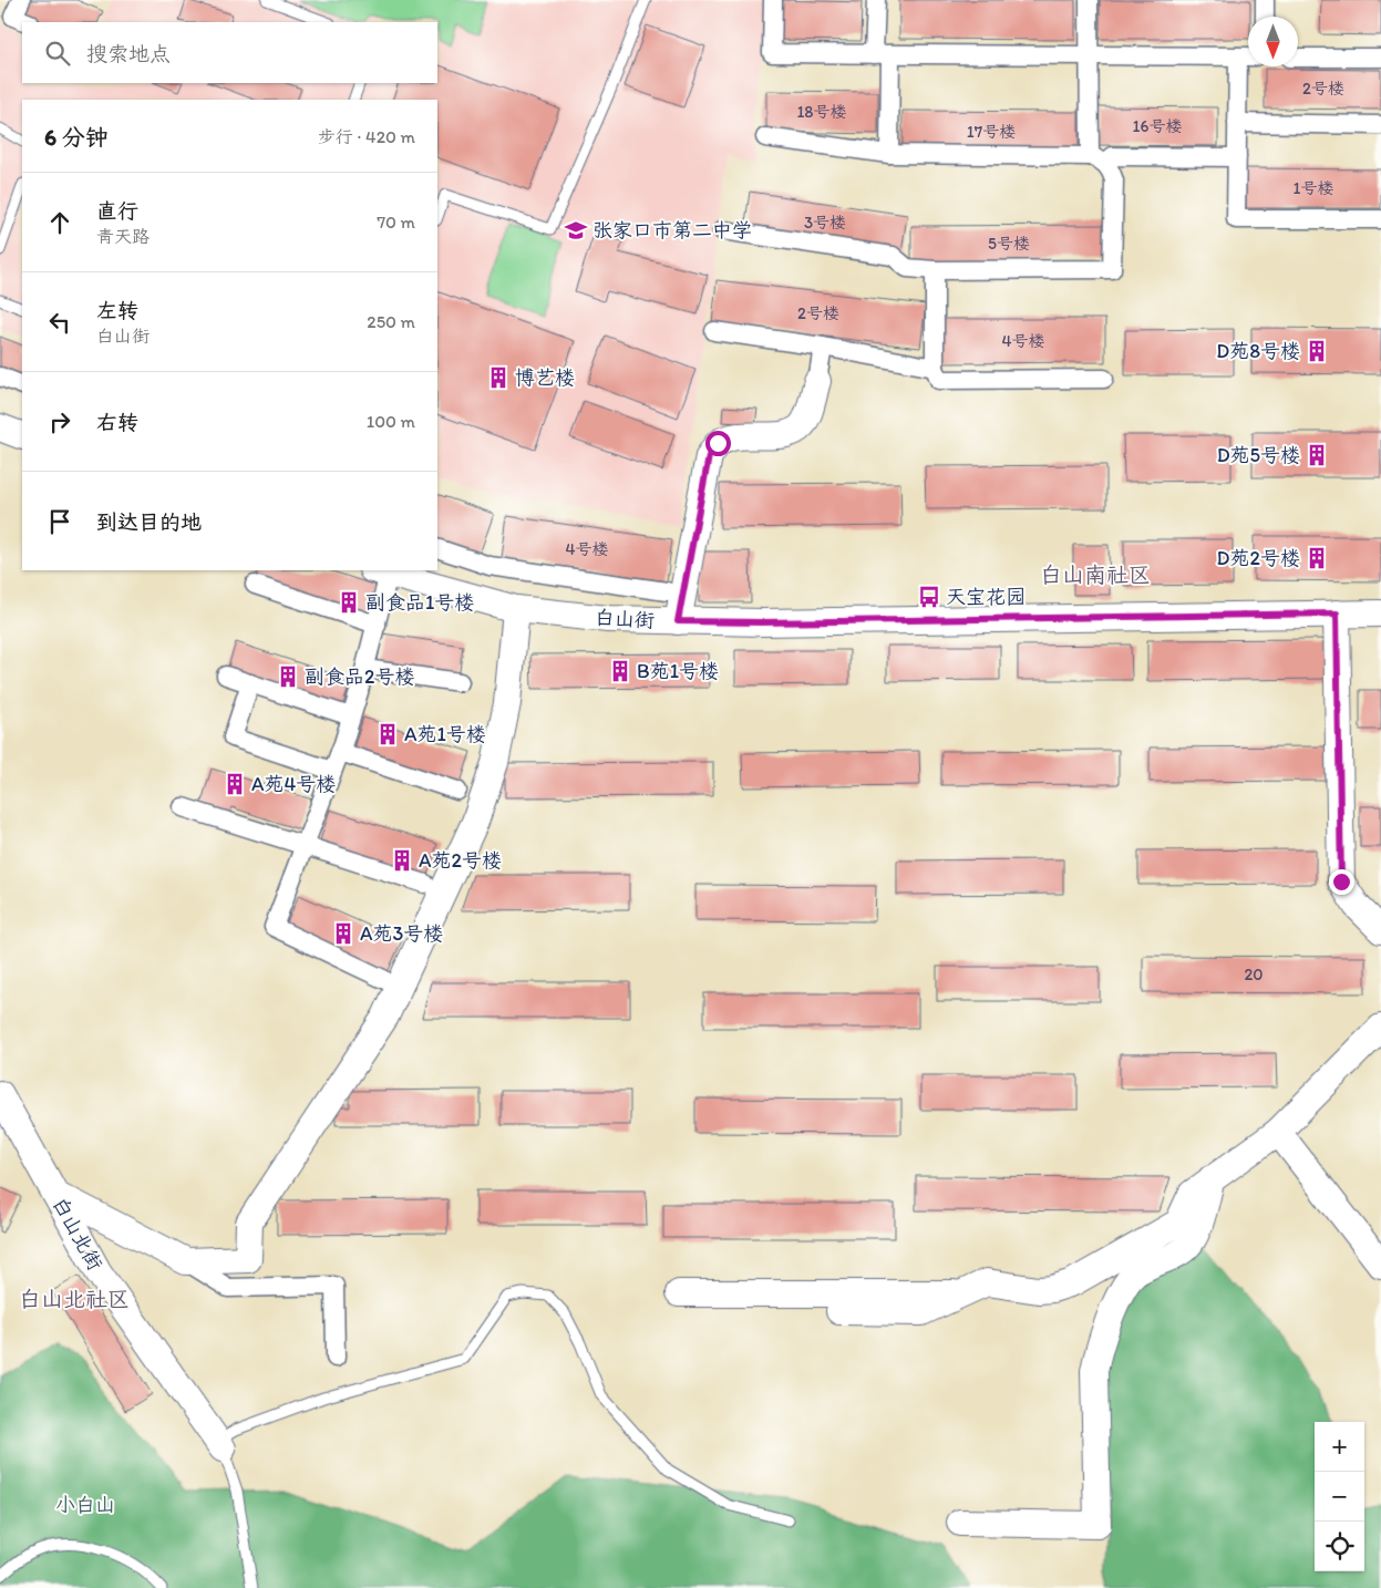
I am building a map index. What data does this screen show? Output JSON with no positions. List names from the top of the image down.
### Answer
{
  "streets": {
    "street": ["白山街", "白山北街"]
  },
  "districts": ["白山南社区", "白山北社区"],
  "parks": ["小白山"],
  "places": {
    "school or university": ["张家口市第二中学"],
    "building": [
      "D苑8号楼",
      "博艺楼",
      "D苑5号楼",
      "D苑2号楼",
      "副食品1号楼",
      "B苑1号楼",
      "副食品2号楼",
      "A苑1号楼",
      "A苑4号楼",
      "A苑2号楼",
      "A苑3号楼"
    ],
    "bus stop": ["天宝花园"]
  },
  "house_numbers": [
    "2号楼",
    "18号楼",
    "16号楼",
    "17号楼",
    "1号楼",
    "3号楼",
    "5号楼",
    "2号楼",
    "4号楼",
    "4号楼",
    "20"
  ],
  "north": "bottom",
  "page": {
    "search": "搜索地点",
    "heading": ["6 分钟", "步行 · 420 m"],
    "list": [
      ["直行", "青天路", "70 m"],
      ["左转", "白山街", "250 m"],
      ["右转", "100 m"],
      "到达目的地"
    ],
    "map_buttons": ["+", "−"]
  }
}
